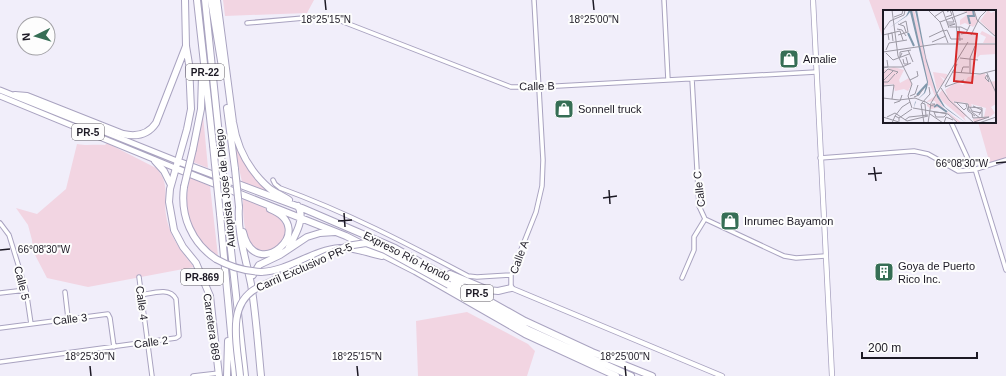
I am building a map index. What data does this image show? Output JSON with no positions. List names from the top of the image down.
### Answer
{
  "streets": {
    "highway": [
      "PR-22",
      "PR-5",
      "Autopista José de Diego",
      "Expreso Río Hondo",
      "Carril Exclusivo PR-5",
      "PR-869",
      "Carretera 869"
    ],
    "street": [
      "Calle B",
      "Calle C",
      "Calle A",
      "Calle 5",
      "Calle 4",
      "Calle 3",
      "Calle 2"
    ]
  },
  "crossings": [
    ["Calle B", "Calle C"],
    ["Calle B", "Calle A"],
    ["PR-5", "Expreso Río Hondo"],
    ["PR-5", "Carretera 869"],
    ["Expreso Río Hondo", "Carretera 869"],
    ["Calle 5", "Calle 3"],
    ["Calle 4", "Calle 2"],
    ["Calle 3", "Calle 2"]
  ],
  "places": {
    "shop": ["Amalie", "Sonnell truck", "Inrumec Bayamon"],
    "building": ["Goya de Puerto Rico Inc."]
  },
  "scale_bar": "200 m",
  "north": "left",
  "coordinates": [
    "18°25'15\"N",
    "18°25'00\"N",
    "66°08'30\"W",
    "18°25'30\"N"
  ]
}
